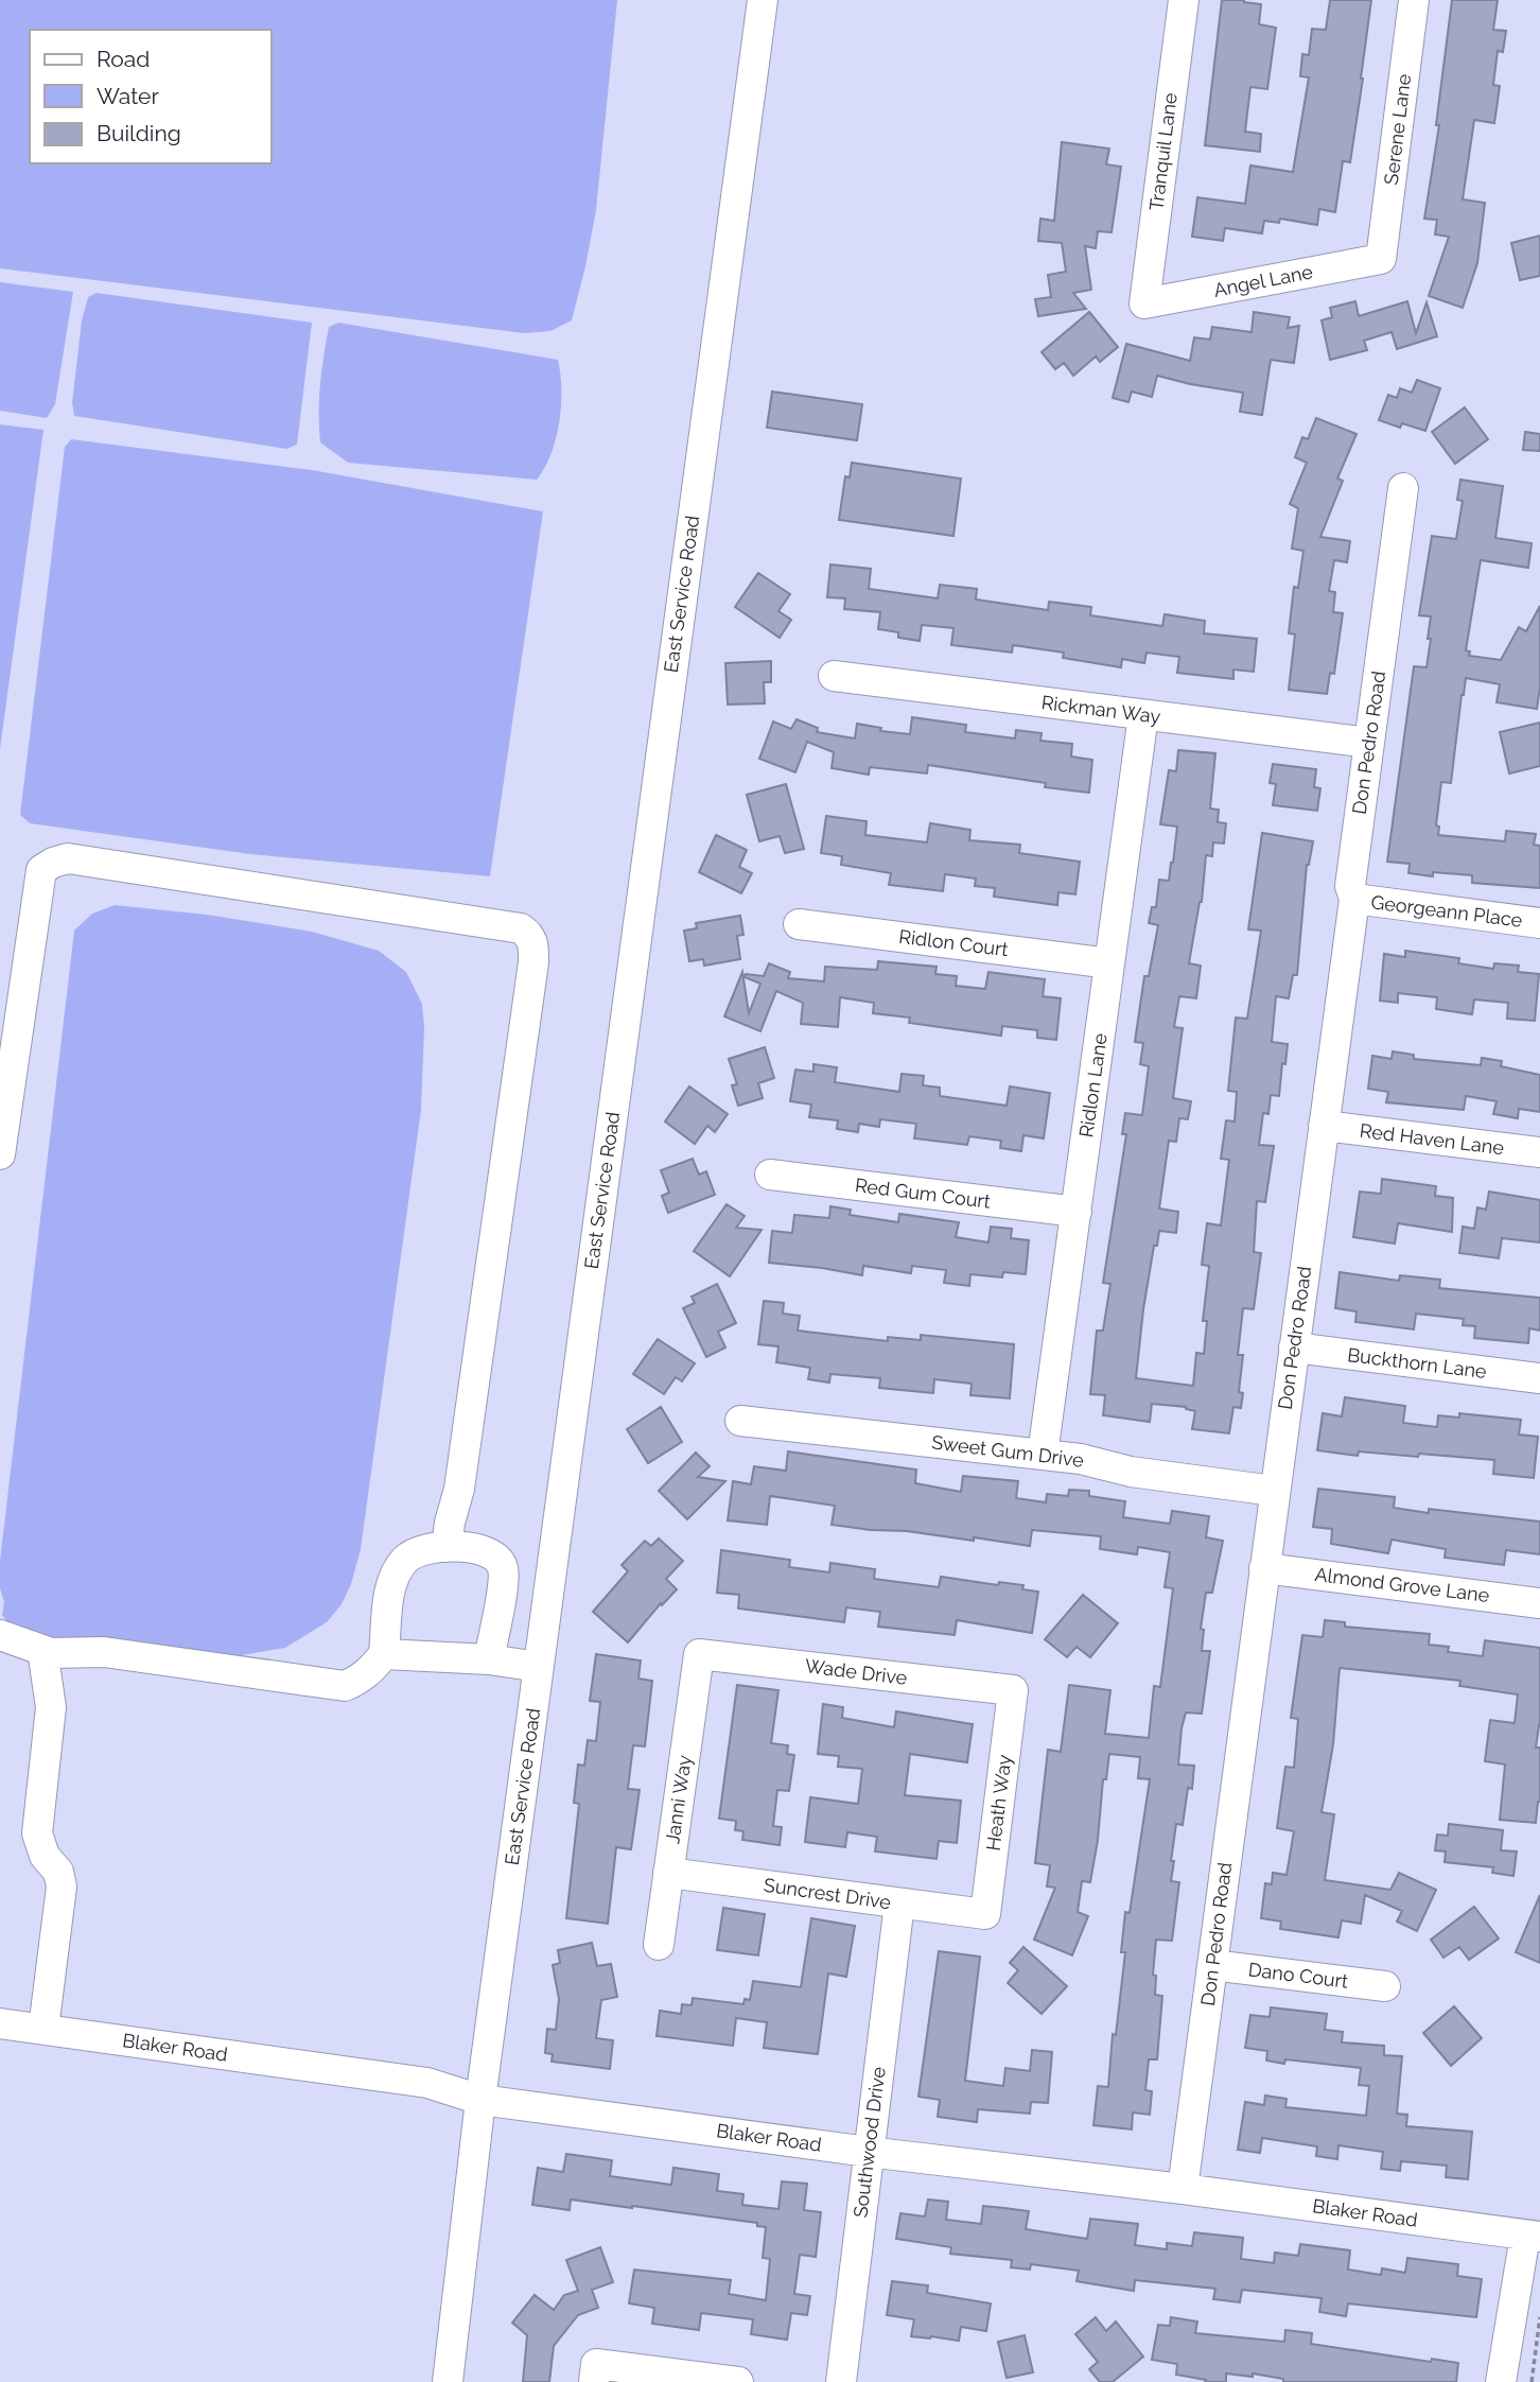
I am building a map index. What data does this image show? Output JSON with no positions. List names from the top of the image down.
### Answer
{
  "streets": {
    "street": [
      "Serene Lane",
      "Tranquil Lane",
      "Angel Lane",
      "East Service Road",
      "Rickman Way",
      "Don Pedro Road",
      "Georgeann Place",
      "Ridlon Court",
      "Ridlon Lane",
      "Red Haven Lane",
      "Red Gum Court",
      "Buckthorn Lane",
      "Sweet Gum Drive",
      "Almond Grove Lane",
      "Wade Drive",
      "Janni Way",
      "Heath Way",
      "Suncrest Drive",
      "Dano Court",
      "Blaker Road",
      "Southwood Drive"
    ]
  },
  "crossings": [
    ["Serene Lane", "Angel Lane"],
    ["Tranquil Lane", "Angel Lane"],
    ["East Service Road", "Blaker Road"],
    ["Rickman Way", "Don Pedro Road"],
    ["Rickman Way", "Ridlon Lane"],
    ["Don Pedro Road", "Georgeann Place"],
    ["Don Pedro Road", "Red Haven Lane"],
    ["Don Pedro Road", "Buckthorn Lane"],
    ["Don Pedro Road", "Sweet Gum Drive"],
    ["Don Pedro Road", "Almond Grove Lane"],
    ["Don Pedro Road", "Dano Court"],
    ["Don Pedro Road", "Blaker Road"],
    ["Ridlon Court", "Ridlon Lane"],
    ["Ridlon Lane", "Red Gum Court"],
    ["Ridlon Lane", "Sweet Gum Drive"],
    ["Wade Drive", "Janni Way"],
    ["Wade Drive", "Heath Way"],
    ["Janni Way", "Suncrest Drive"],
    ["Heath Way", "Suncrest Drive"],
    ["Suncrest Drive", "Southwood Drive"],
    ["Blaker Road", "Southwood Drive"]
  ],
  "legend": ["Road", "Water", "Building"]
}
